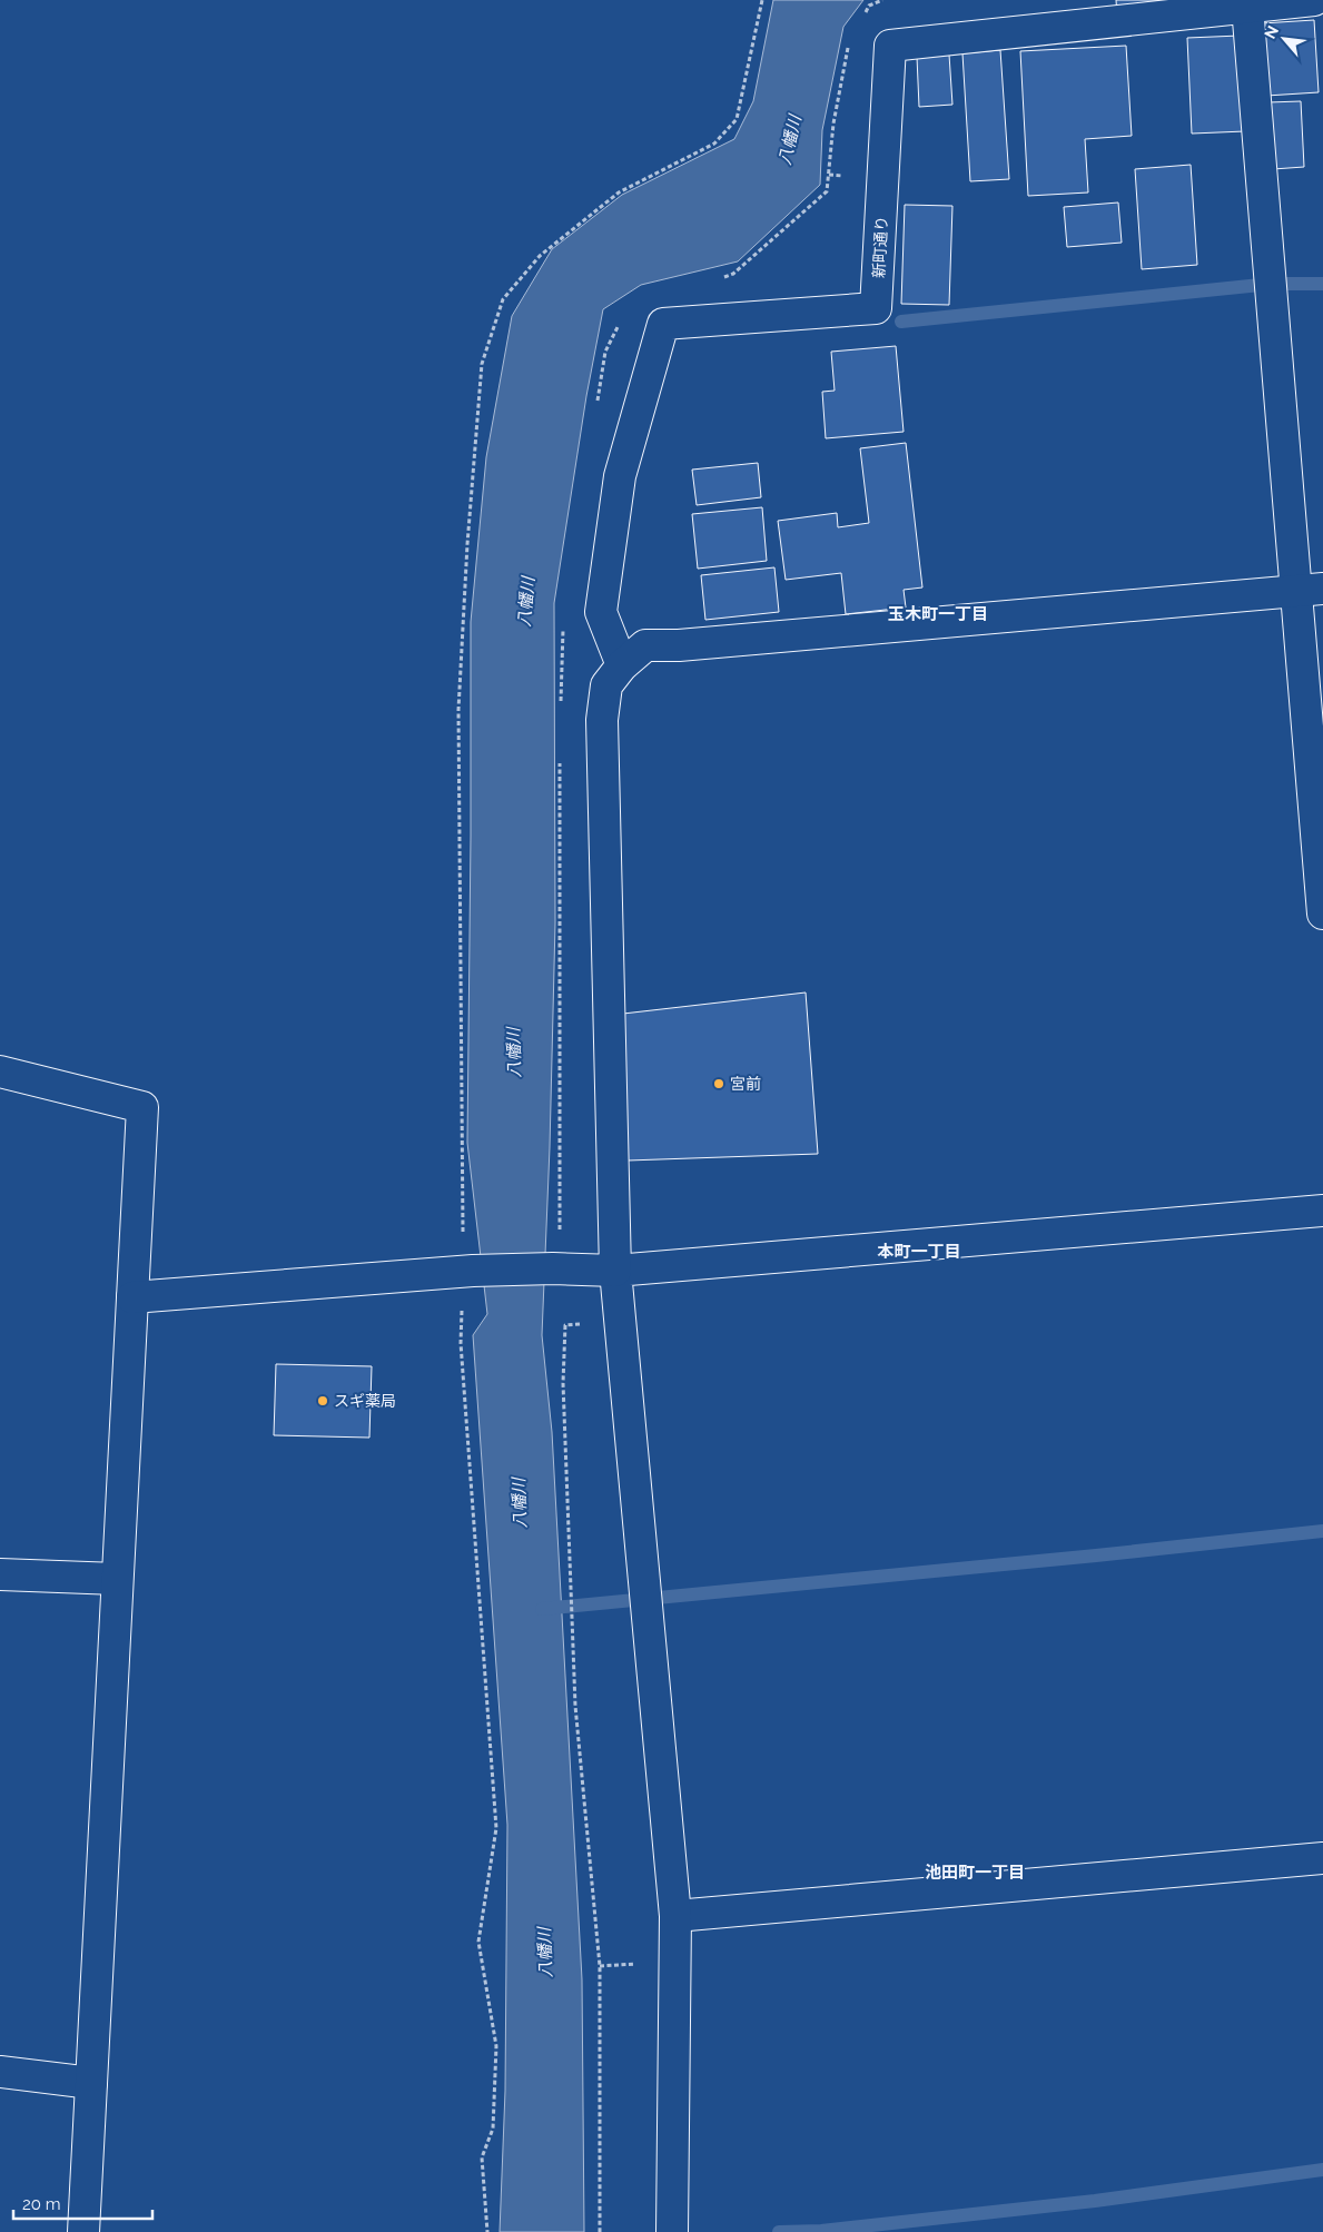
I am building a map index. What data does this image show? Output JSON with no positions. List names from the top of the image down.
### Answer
{
  "streets": {
    "street": ["新町通り"]
  },
  "districts": ["玉木町一丁目", "本町一丁目", "池田町一丁目"],
  "water": ["八幡川"],
  "places": ["宮前", "スギ薬局"],
  "scale_bar": "20 m",
  "north": "top left"
}
